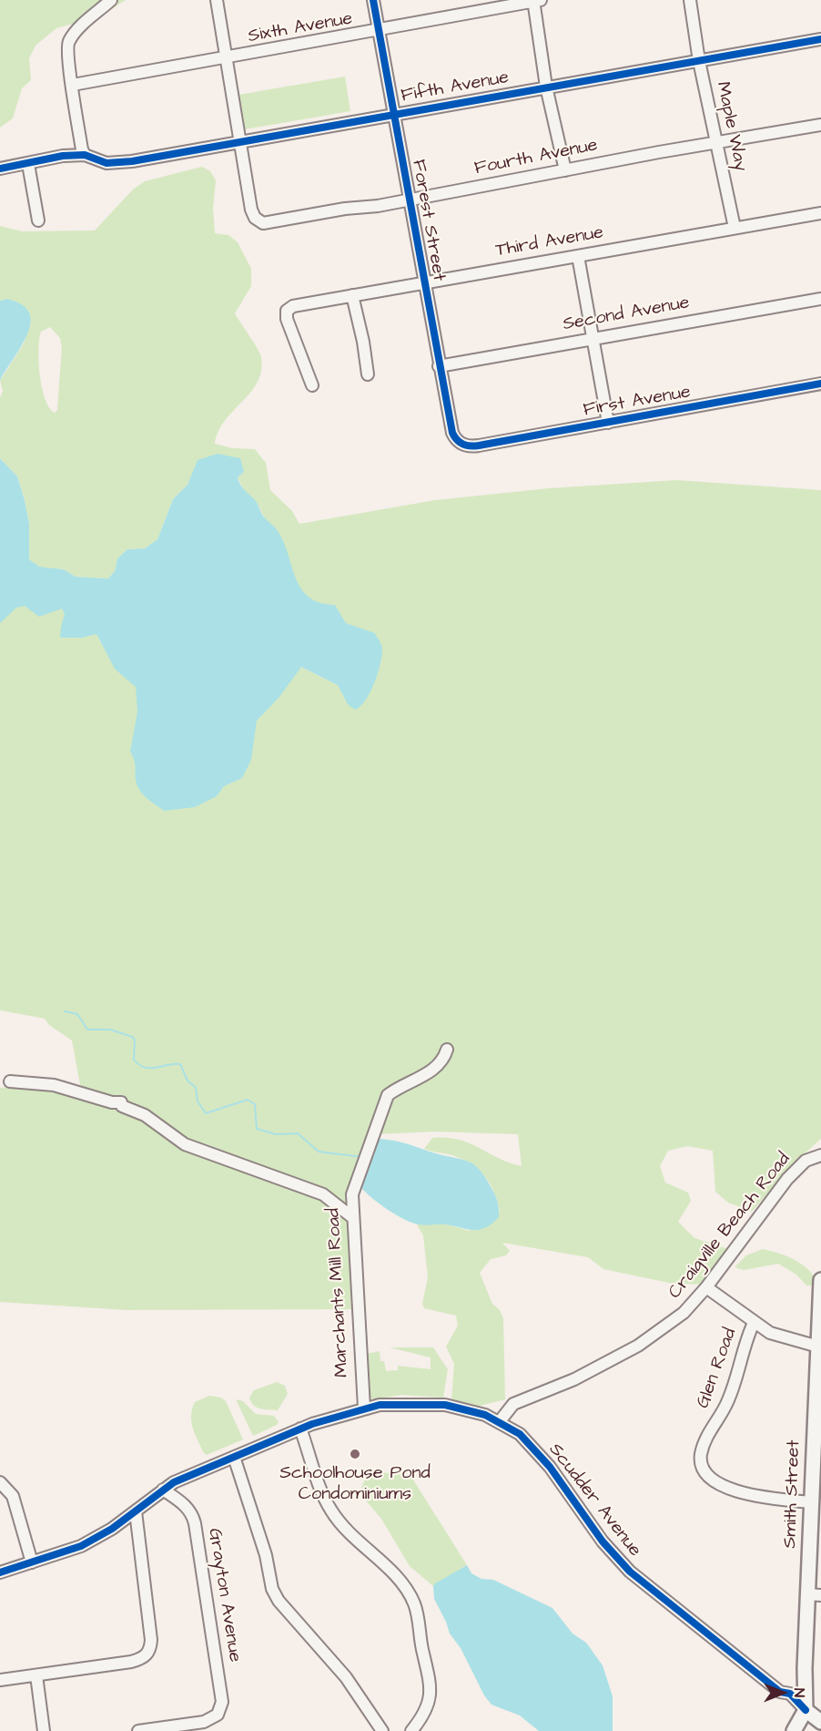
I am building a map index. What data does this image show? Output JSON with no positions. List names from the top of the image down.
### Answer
{
  "streets": {
    "main road": ["Smith Street", "Scudder Avenue"],
    "street": [
      "Sixth Avenue",
      "Fifth Avenue",
      "Maple Way",
      "Fourth Avenue",
      "Forest Street",
      "Third Avenue",
      "Second Avenue",
      "First Avenue",
      "Craigville Beach Road",
      "Marchants Mill Road",
      "Glen Road",
      "Grayton Avenue"
    ]
  },
  "crossings": [
    ["Sixth Avenue", "Forest Street"],
    ["Fifth Avenue", "Maple Way"],
    ["Fifth Avenue", "Fourth Avenue"],
    ["Fifth Avenue", "Forest Street"],
    ["Maple Way", "Fourth Avenue"],
    ["Maple Way", "Third Avenue"],
    ["Fourth Avenue", "Forest Street"],
    ["Forest Street", "Third Avenue"],
    ["Forest Street", "Second Avenue"],
    ["Forest Street", "First Avenue"],
    ["Craigville Beach Road", "Scudder Avenue"],
    ["Marchants Mill Road", "Scudder Avenue"],
    ["Glen Road", "Smith Street"],
    ["Smith Street", "Scudder Avenue"],
    ["Scudder Avenue", "Grayton Avenue"]
  ],
  "places": ["Schoolhouse Pond Condominiums"],
  "north": "right"
}
